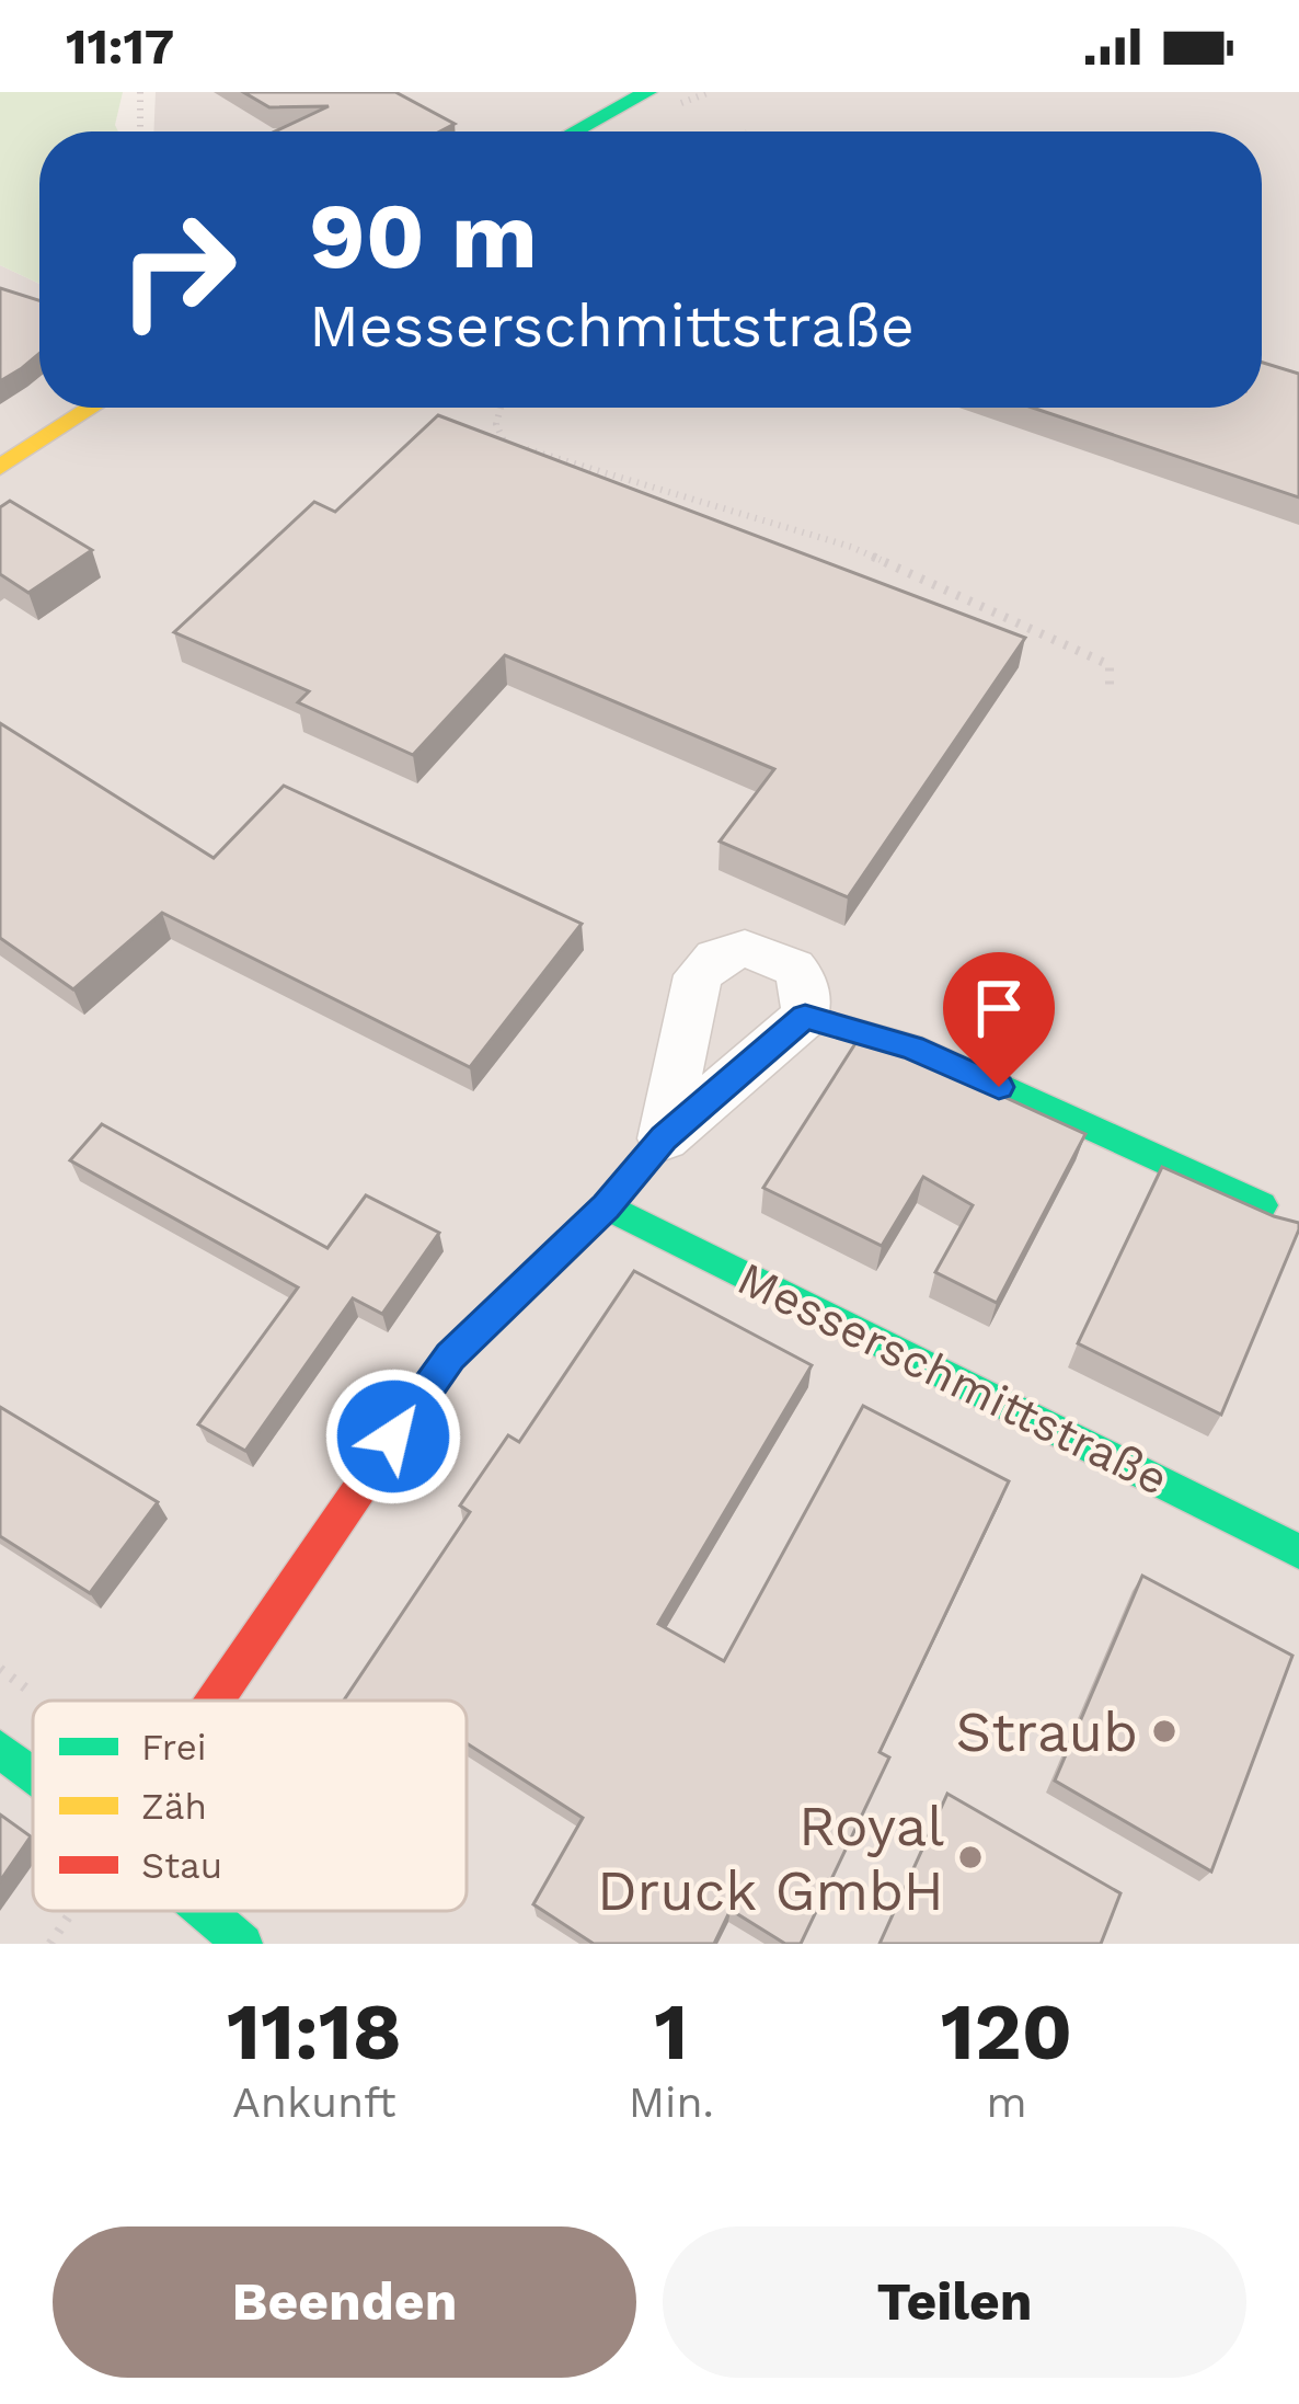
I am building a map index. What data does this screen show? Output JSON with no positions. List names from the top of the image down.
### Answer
{
  "streets": {
    "street": ["Messerschmittstraße"]
  },
  "places": ["Straub", "Royal Druck GmbH"],
  "legend": ["Frei", "Zäh", "Stau"],
  "page": {
    "status": "11:17",
    "turn": ["90 m", "Messerschmittstraße"],
    "eta": [
      "11:18",
      "Ankunft",
      "1",
      "Min.",
      "120",
      "m"
    ],
    "buttons": ["Beenden", "Teilen"]
  }
}
